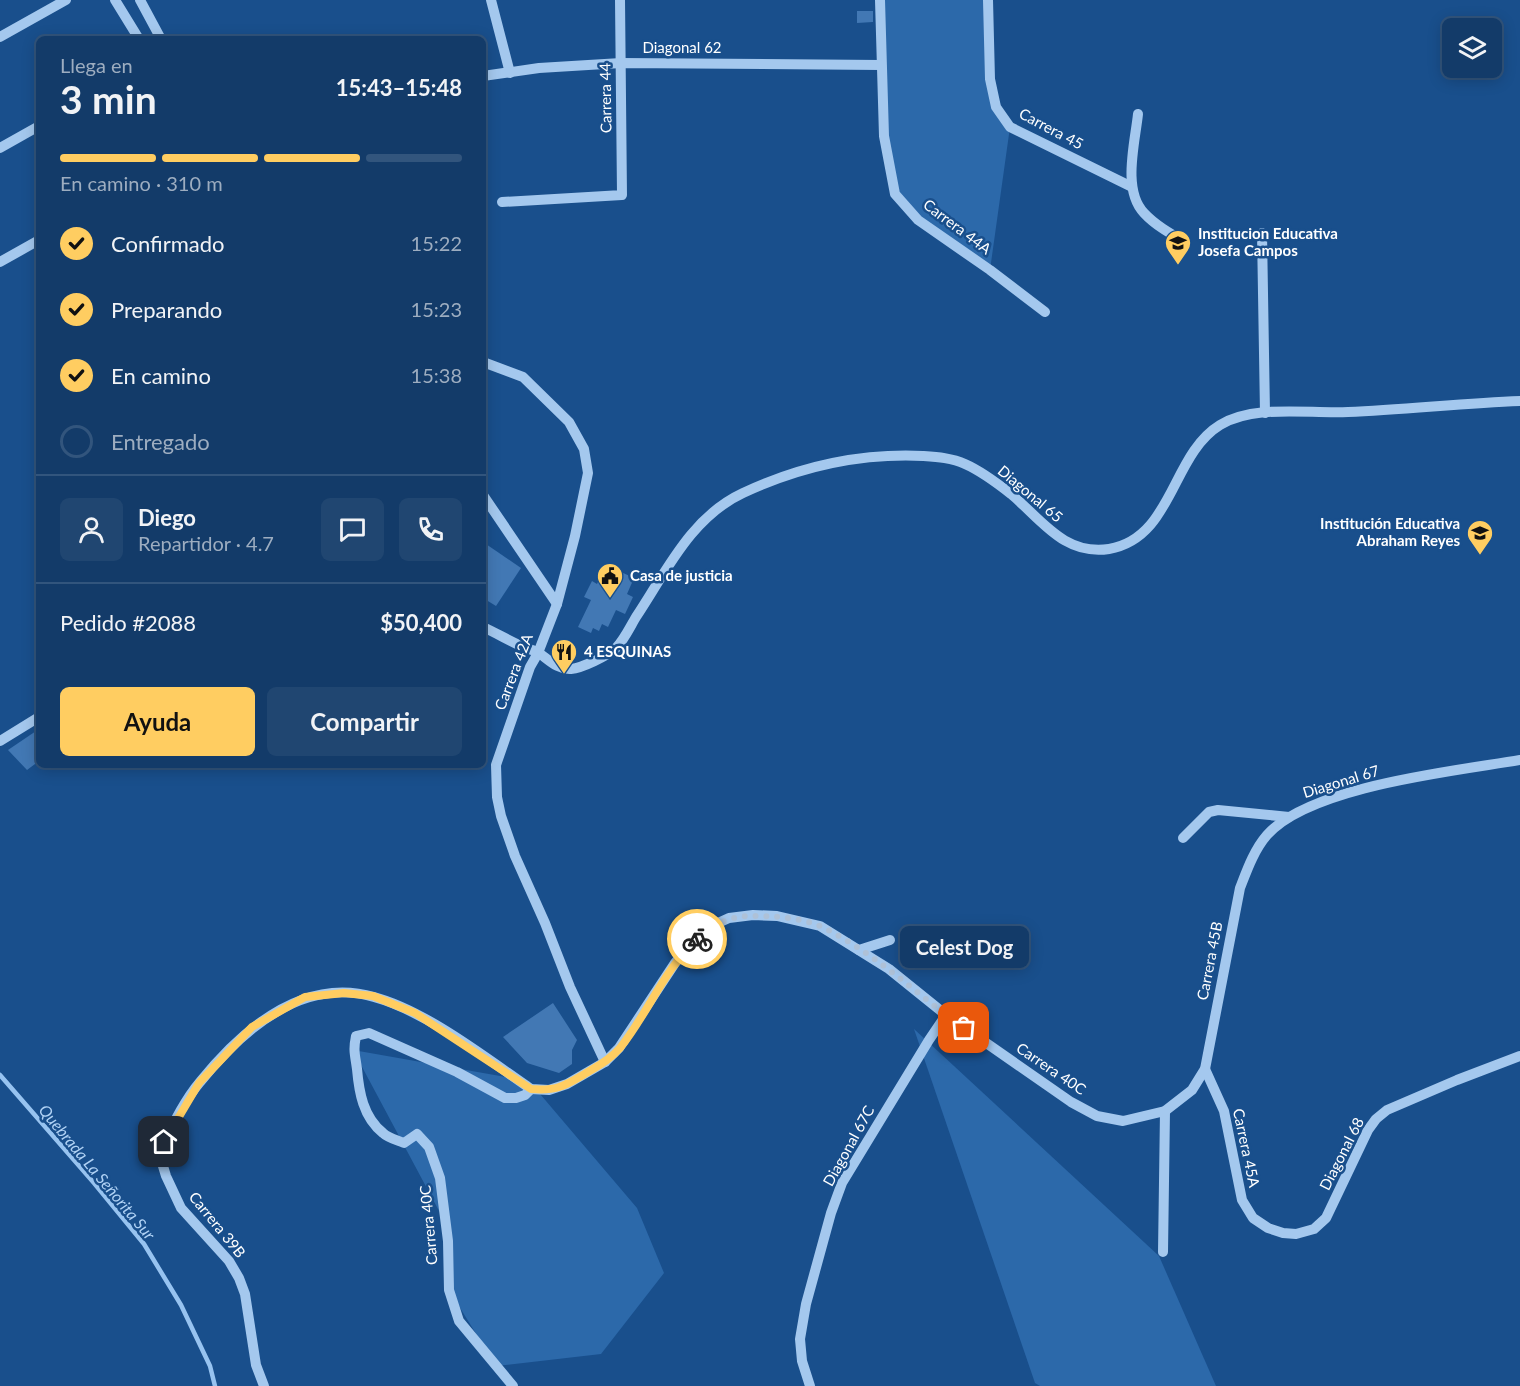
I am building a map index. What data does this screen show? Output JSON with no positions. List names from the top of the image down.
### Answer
{
  "streets": {
    "street": [
      "Diagonal 62",
      "Carrera 44",
      "Carrera 45",
      "Carrera 44A",
      "Diagonal 65",
      "Carrera 42A",
      "Diagonal 67",
      "Carrera 45B",
      "Carrera 40C",
      "Diagonal 67C",
      "Carrera 45A",
      "Diagonal 68",
      "Carrera 39B"
    ]
  },
  "crossings": [
    ["Diagonal 62", "Carrera 44"],
    ["Diagonal 62", "Carrera 44A"],
    ["Diagonal 65", "Carrera 42A"],
    ["Carrera 42A", "Carrera 40C"],
    ["Diagonal 67", "Carrera 45B"],
    ["Carrera 45B", "Carrera 40C"],
    ["Carrera 45B", "Carrera 45A"],
    ["Carrera 40C", "Diagonal 67C"],
    ["Carrera 40C", "Carrera 39B"],
    ["Carrera 45A", "Diagonal 68"]
  ],
  "water": ["Quebrada La Señorita Sur"],
  "places": {
    "school or university": ["Institucion Educativa Josefa Campos", "Institución Educativa Abraham Reyes"],
    "public building": ["Casa de justicia"],
    "restaurant": ["4 ESQUINAS"],
    "other": ["Celest Dog"]
  },
  "page": {
    "heading": ["3 min", "Llega en", "15:43–15:48"],
    "panel": [
      "Diego",
      "Repartidor · 4.7",
      "Pedido #2088",
      "$50,400"
    ],
    "bar": "En camino · 310 m",
    "list": [
      ["Confirmado", "15:22"],
      ["Preparando", "15:23"],
      ["En camino", "15:38"],
      "Entregado"
    ],
    "buttons": ["Ayuda", "Compartir"],
    "bubble": "Celest Dog"
  }
}
